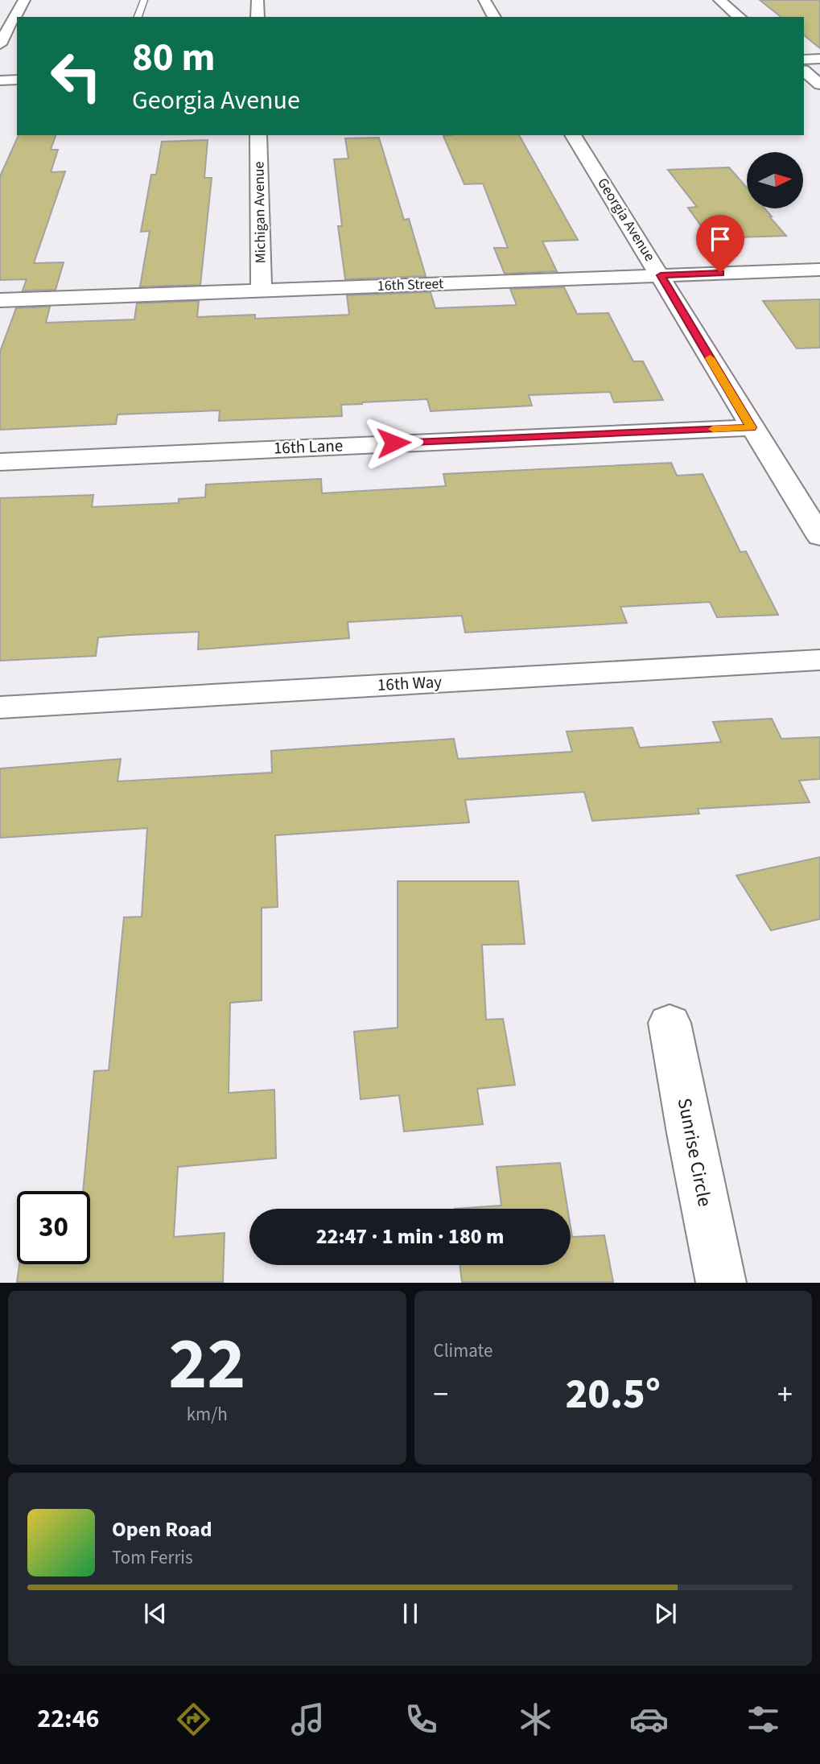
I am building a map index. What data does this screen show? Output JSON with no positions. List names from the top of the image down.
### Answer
{
  "streets": {
    "street": [
      "Michigan Avenue",
      "Georgia Avenue",
      "16th Street",
      "16th Lane",
      "16th Way",
      "Sunrise Circle"
    ]
  },
  "crossings": [
    ["Michigan Avenue", "16th Street"],
    ["Georgia Avenue", "16th Street"],
    ["Georgia Avenue", "16th Lane"]
  ],
  "north": "right",
  "page": {
    "turn": ["80 m", "Georgia Avenue"],
    "limit": "30",
    "trip": "22:47 · 1 min · 180 m",
    "tile": [
      ["22", "km/h"],
      "Climate"
    ],
    "heat": ["−", "20.5°", "+"],
    "song": ["Open Road", "Tom Ferris"],
    "tabs": "22:46"
  }
}
